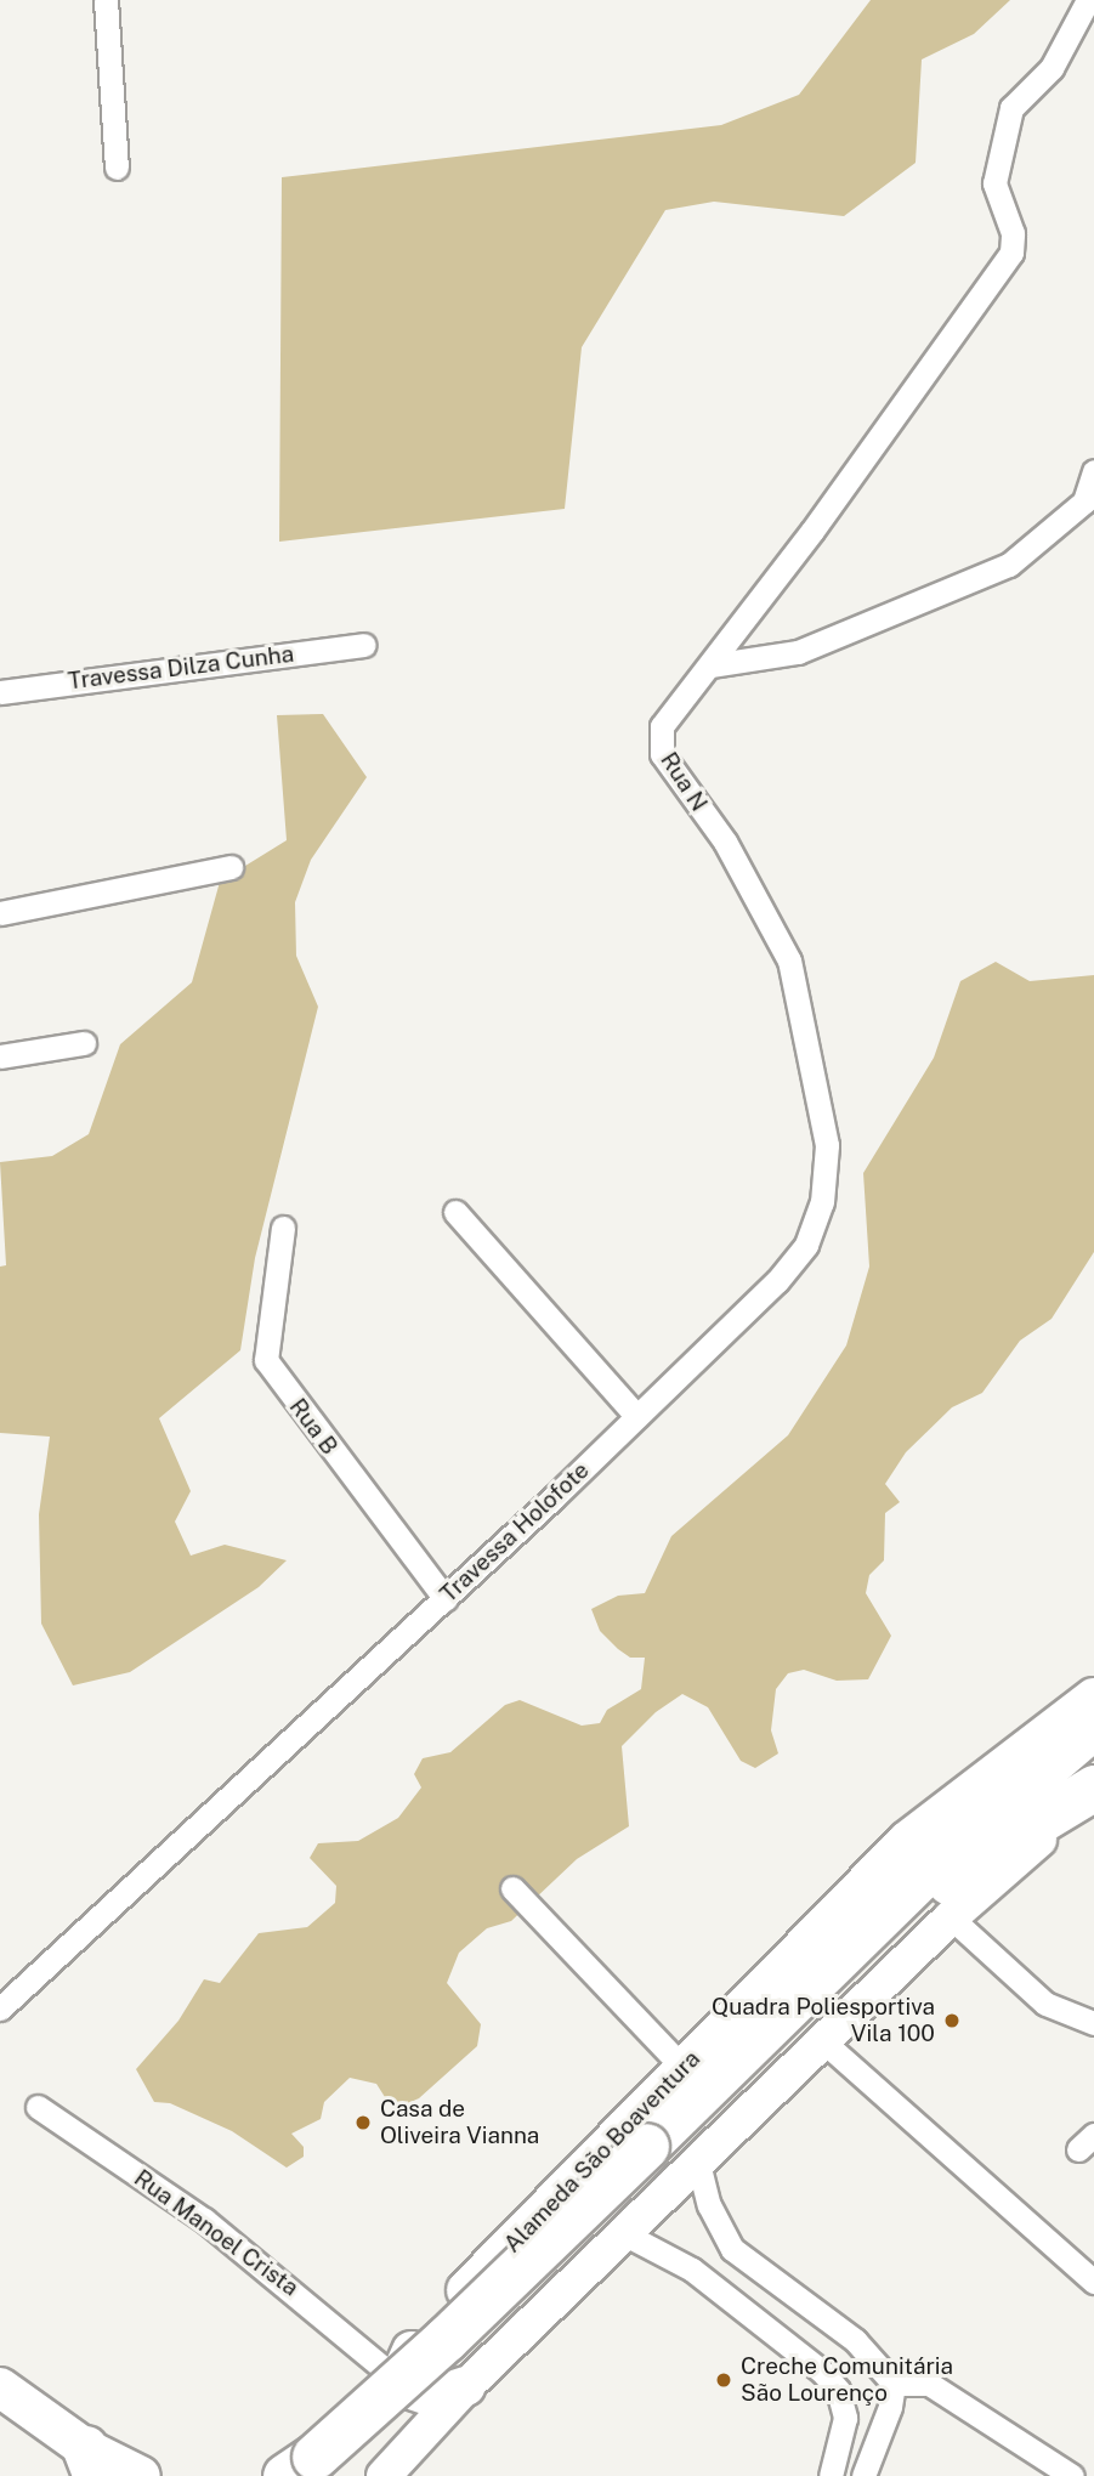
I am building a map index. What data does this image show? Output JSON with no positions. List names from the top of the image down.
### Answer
{
  "streets": {
    "main road": ["Alameda São Boaventura"],
    "street": [
      "Travessa Dilza Cunha",
      "Rua N",
      "Rua B",
      "Travessa Holofote",
      "Rua Manoel Crista"
    ]
  },
  "crossings": [
    ["Rua N", "Travessa Holofote"],
    ["Rua B", "Travessa Holofote"],
    ["Alameda São Boaventura", "Rua Manoel Crista"]
  ],
  "places": ["Quadra Poliesportiva Vila 100", "Casa de Oliveira Vianna", "Creche Comunitária São Lourenço"]
}
